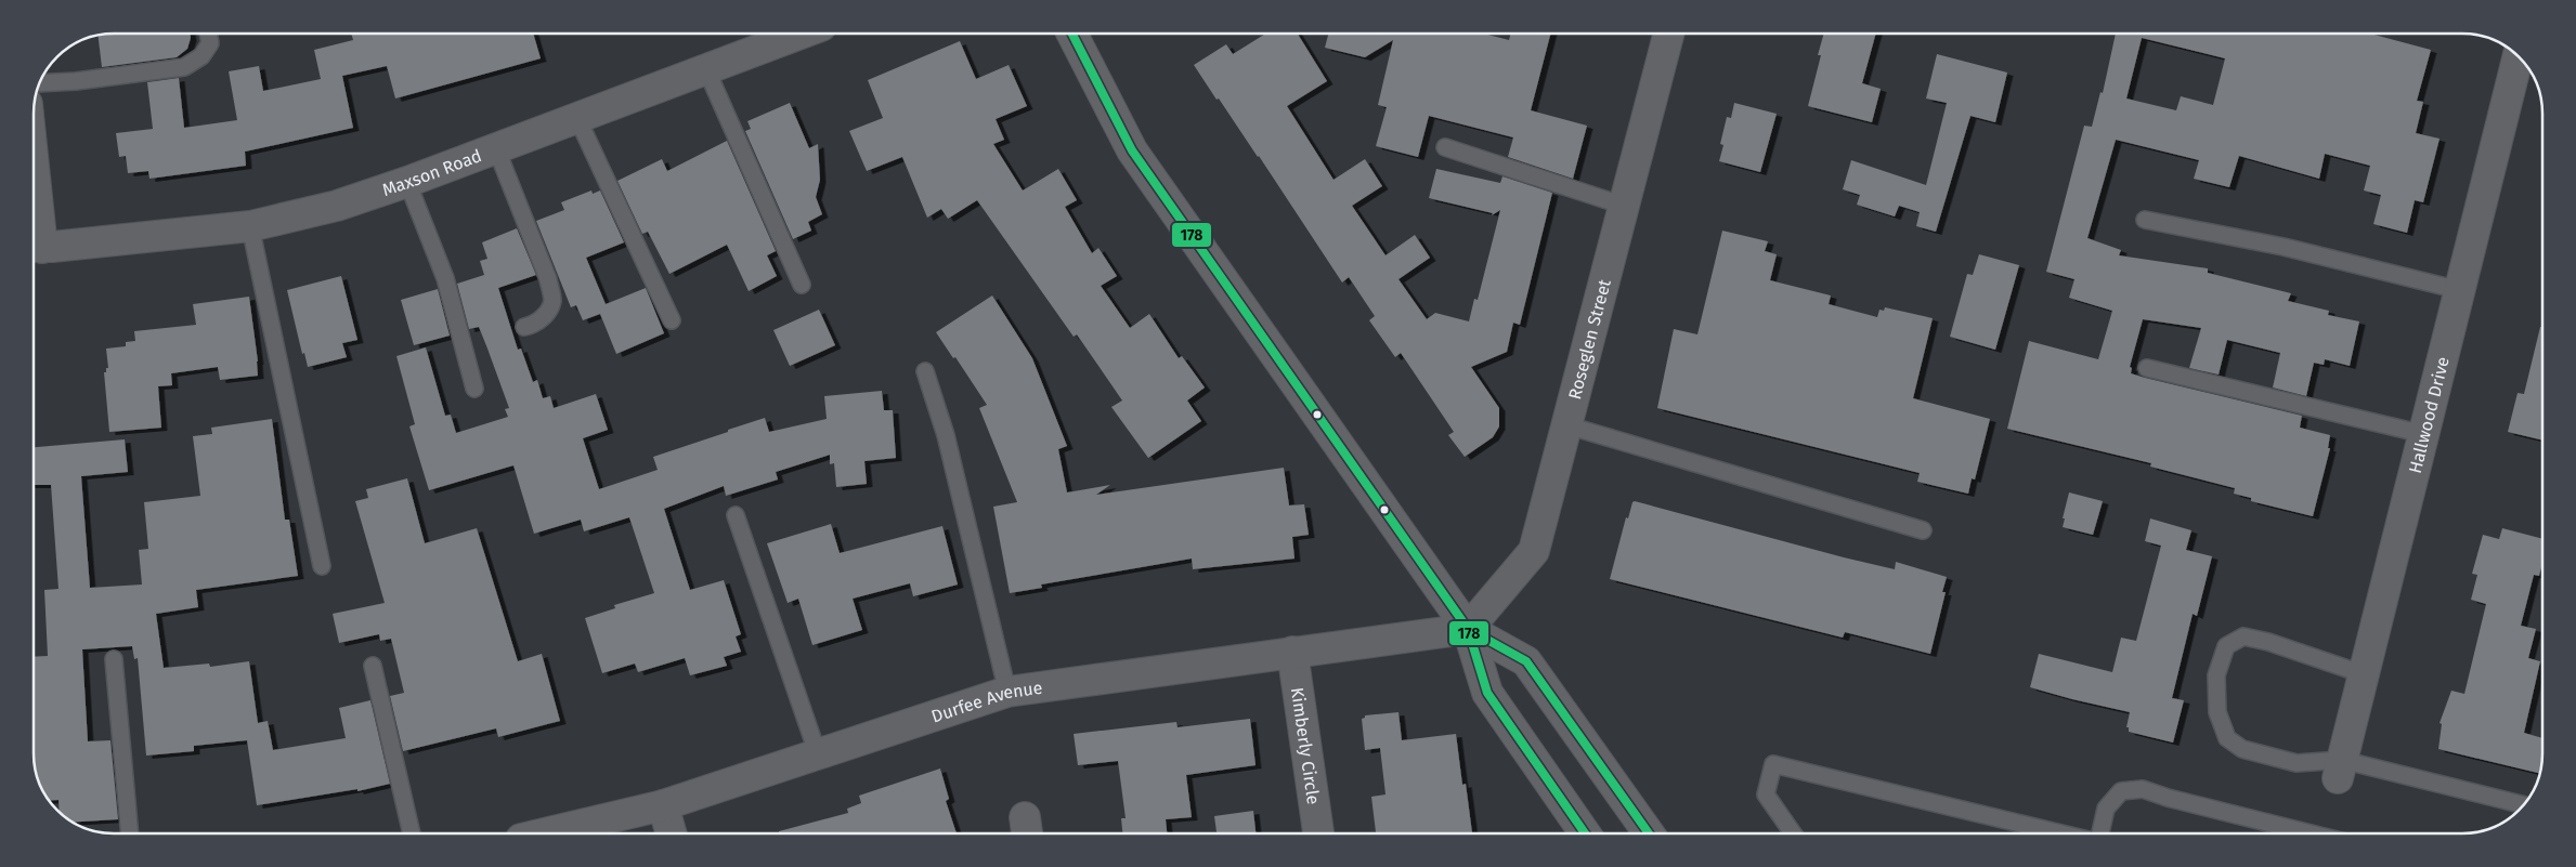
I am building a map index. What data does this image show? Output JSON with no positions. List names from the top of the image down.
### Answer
{
  "streets": {
    "street": [
      "Maxson Road",
      "Roseglen Street",
      "Hallwood Drive",
      "Durfee Avenue",
      "Kimberly Circle"
    ]
  },
  "crossings": [
    ["Roseglen Street", "Durfee Avenue"],
    ["Durfee Avenue", "Kimberly Circle"]
  ],
  "lines": ["transit line 178"]
}
